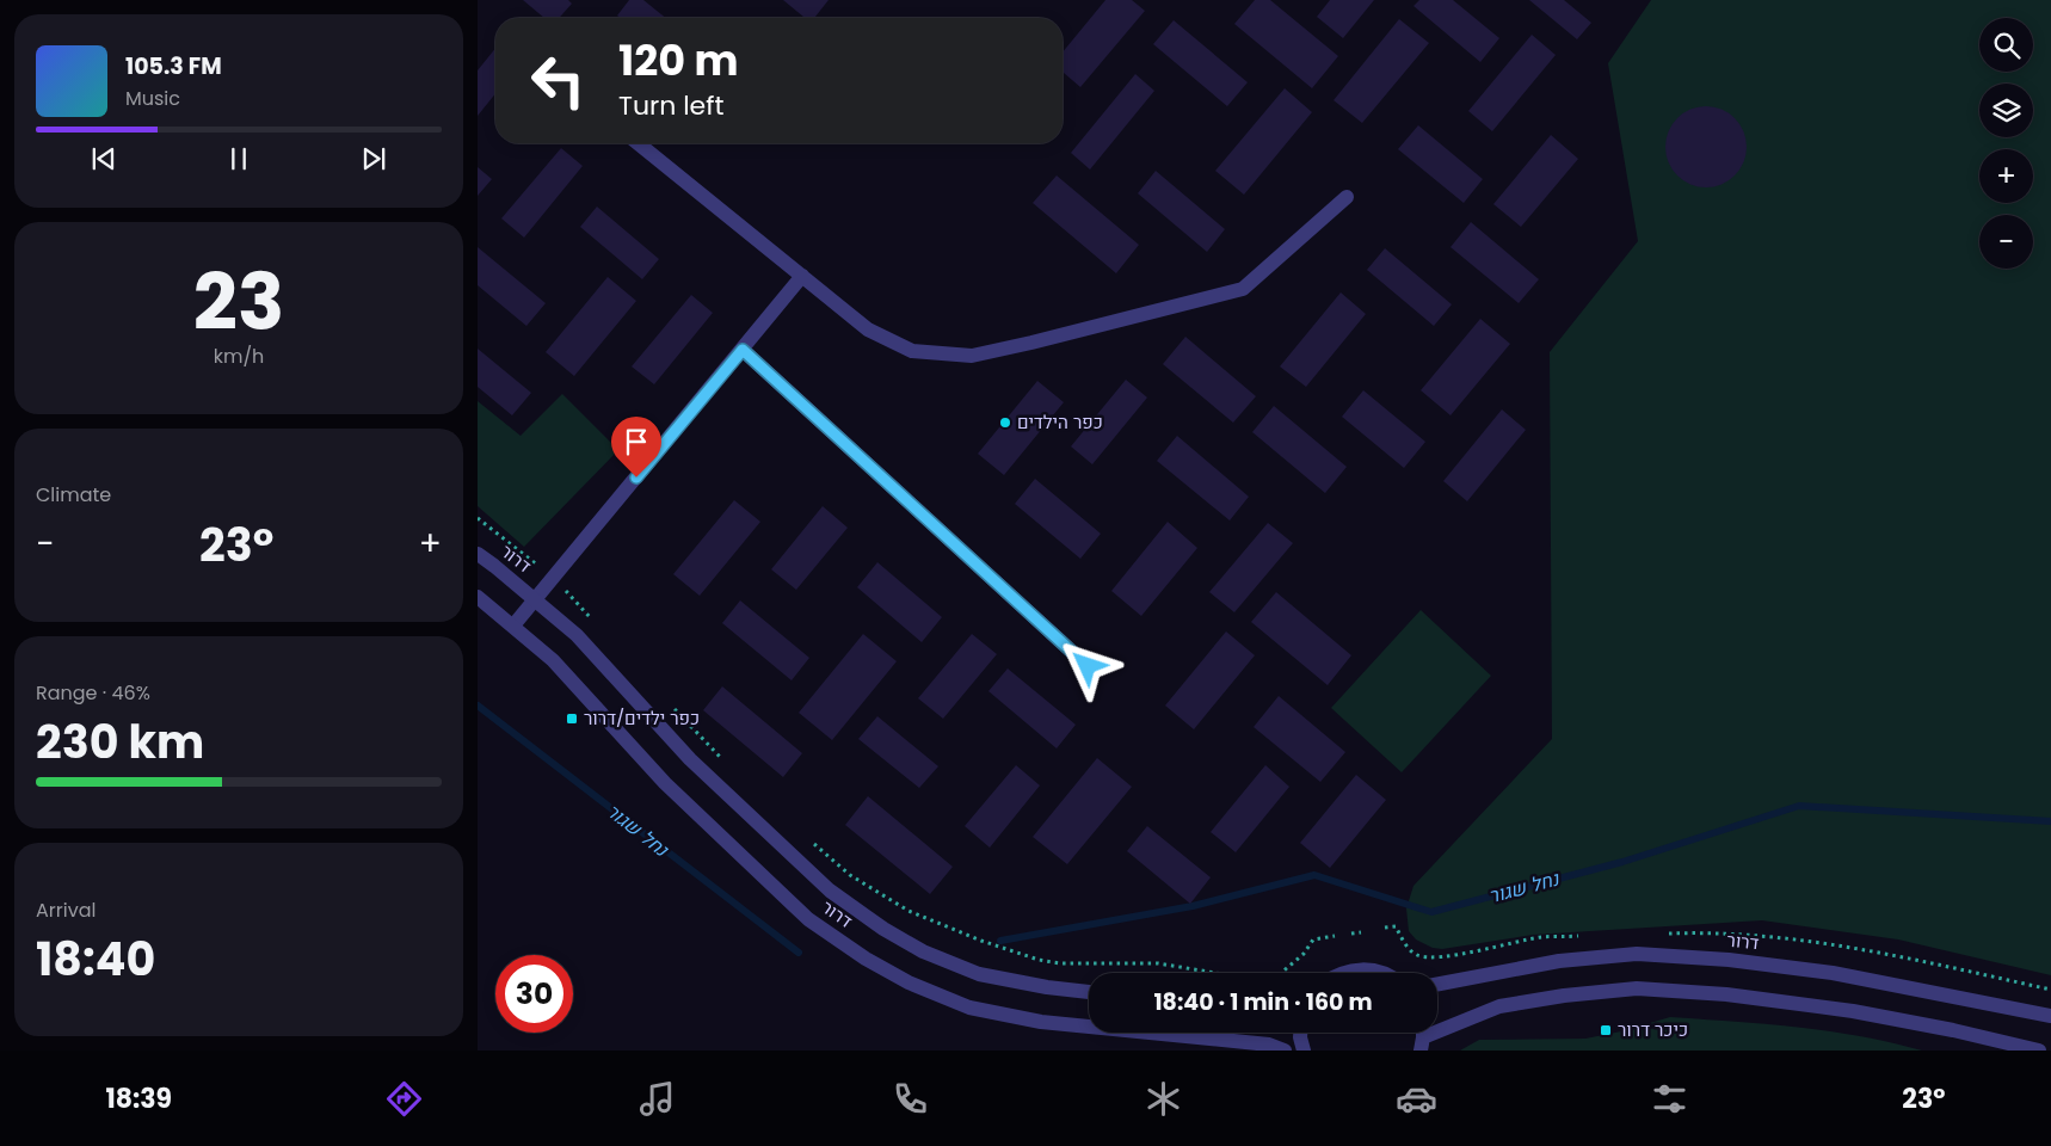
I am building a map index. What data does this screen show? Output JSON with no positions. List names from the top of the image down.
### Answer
{
  "streets": {
    "street": ["דרור"]
  },
  "water": ["נחל שגור"],
  "places": {
    "other": ["כפר הילדים"],
    "transit": ["כפר ילדים/דרור", "כיכר דרור"]
  },
  "page": {
    "map_buttons": ["+", "−"],
    "turn": ["120 m", "Turn left"],
    "song": ["105.3 FM", "Music"],
    "tile": [
      ["23", "km/h"],
      "Climate",
      ["Range · 46%", "230 km"],
      ["Arrival", "18:40"]
    ],
    "heat": ["−", "23°", "+"],
    "limit": "30",
    "trip": "18:40 · 1 min · 160 m",
    "tabs": ["18:39", "23°"]
  }
}
